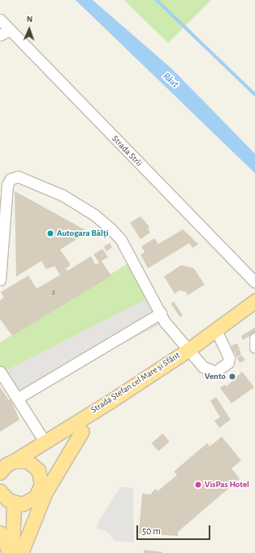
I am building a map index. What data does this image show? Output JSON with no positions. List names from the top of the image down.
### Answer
{
  "streets": {
    "main road": ["Strada Ștefan cel Mare și Sfânt"],
    "street": ["Strada Strîi"]
  },
  "water": ["Răut"],
  "places": ["Autogara Bălți", "Vento", "VisPas Hotel"],
  "house_numbers": ["2"],
  "scale_bar": "50 m",
  "north": "top"
}
